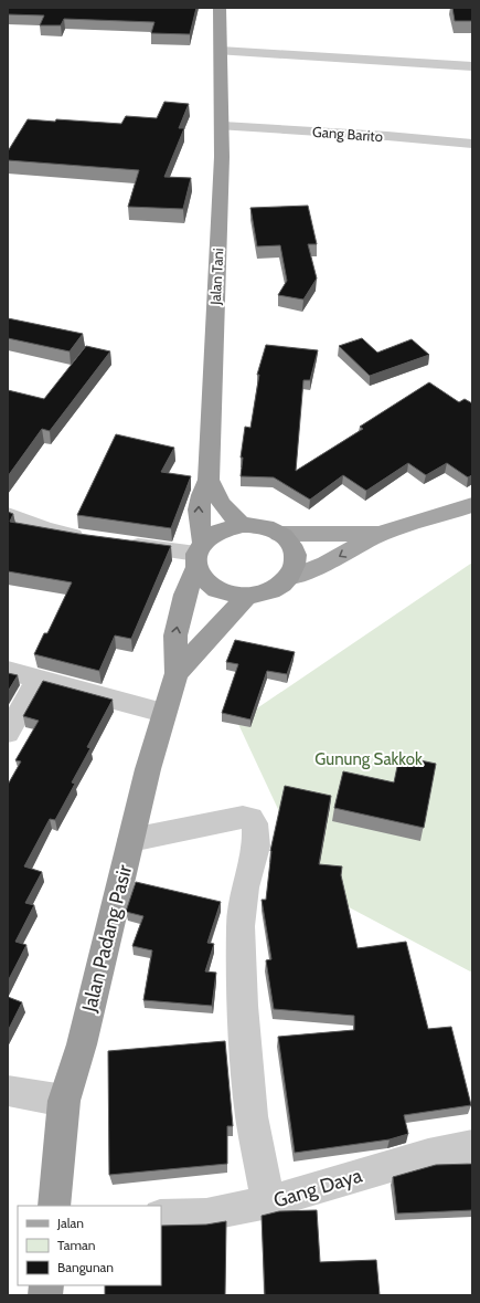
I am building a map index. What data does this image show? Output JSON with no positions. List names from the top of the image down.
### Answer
{
  "streets": {
    "highway": ["Jalan Tani", "Jalan Padang Pasir"],
    "street": ["Gang Barito", "Gang Daya"]
  },
  "crossings": [
    ["Gang Barito", "Jalan Tani"]
  ],
  "parks": ["Gunung Sakkok"],
  "legend": ["Jalan", "Taman", "Bangunan"]
}
